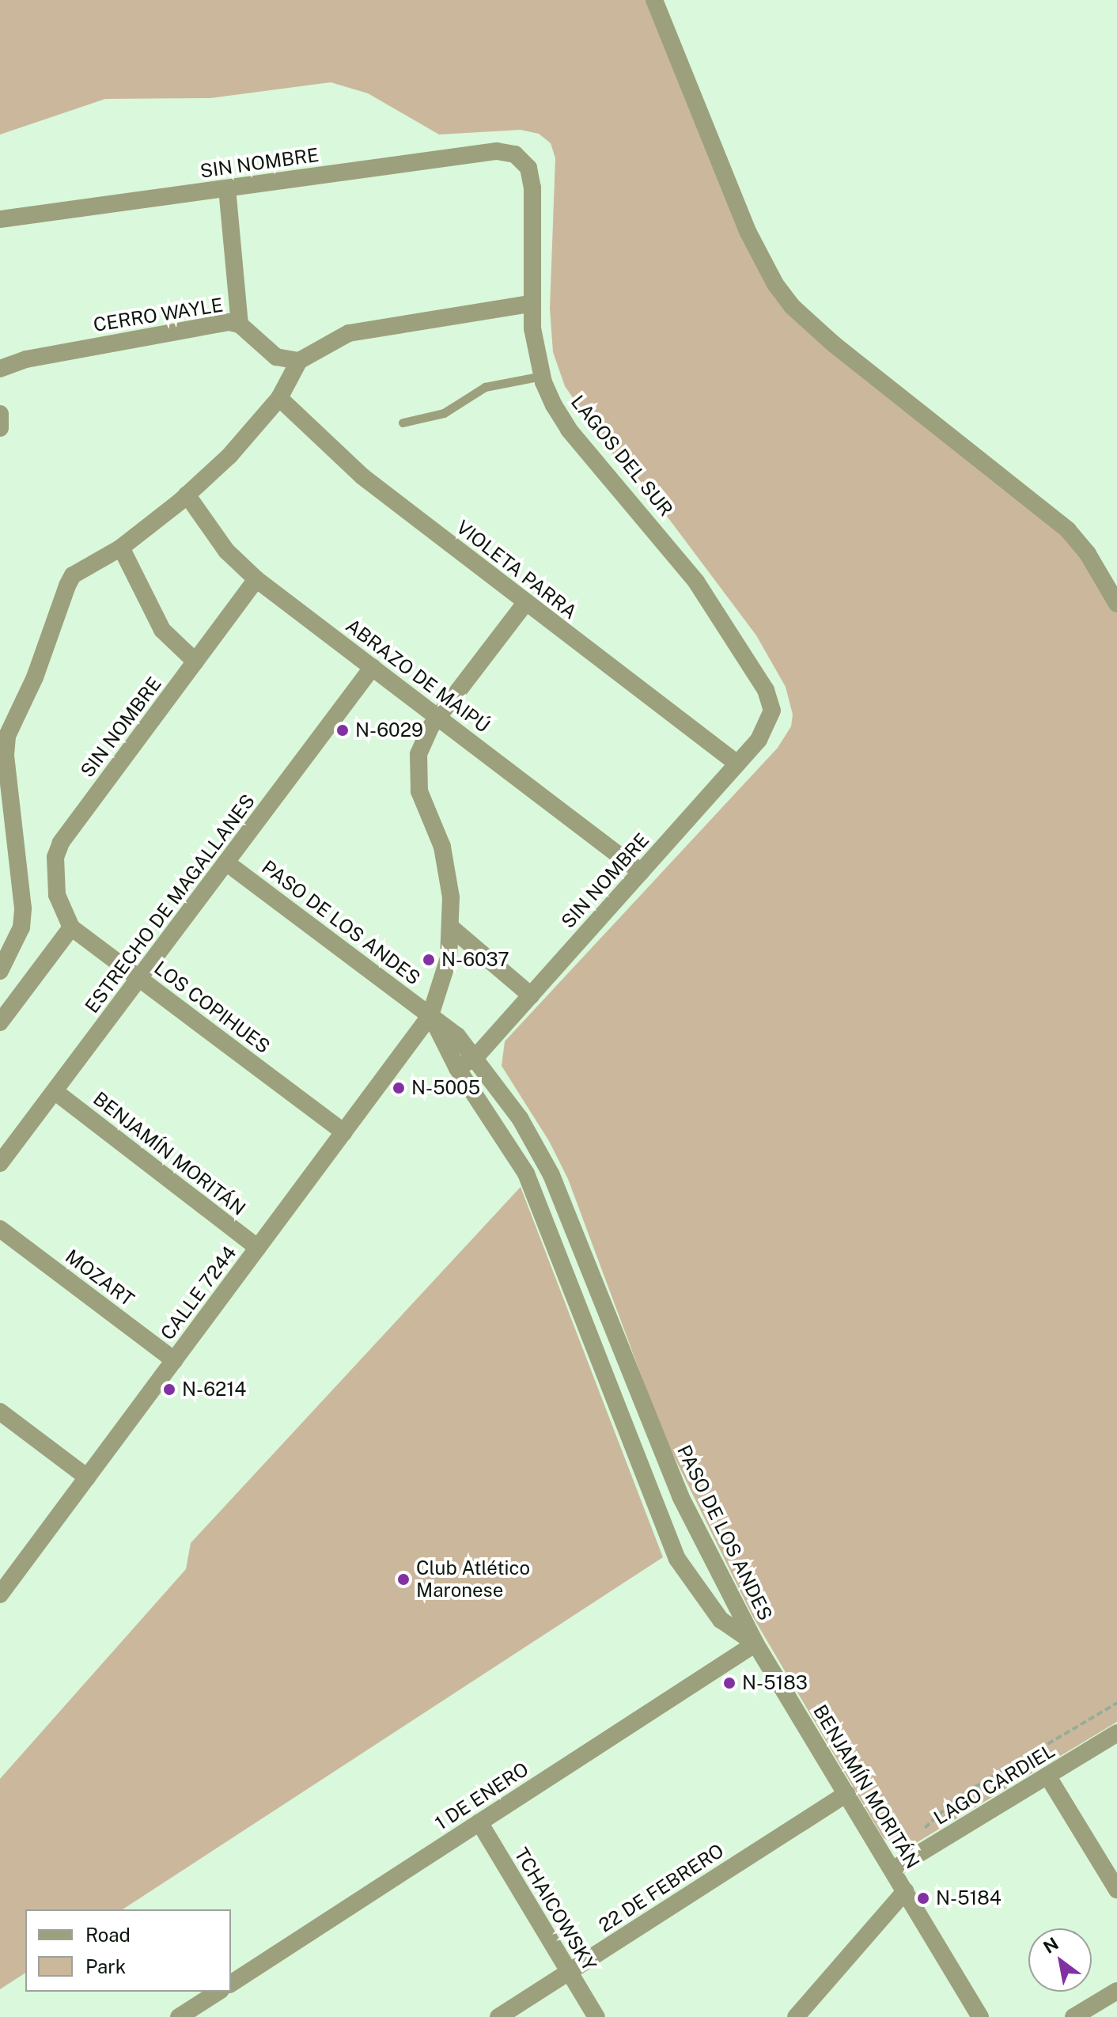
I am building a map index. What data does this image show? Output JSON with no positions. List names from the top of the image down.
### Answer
{
  "streets": {
    "street": [
      "SIN NOMBRE",
      "CERRO WAYLE",
      "LAGOS DEL SUR",
      "VIOLETA PARRA",
      "ABRAZO DE MAIPÚ",
      "ESTRECHO DE MAGALLANES",
      "PASO DE LOS ANDES",
      "LOS COPIHUES",
      "BENJAMÍN MORITÁN",
      "MOZART",
      "CALLE 7244",
      "LAGO CARDIEL",
      "1 DE ENERO",
      "22 DE FEBRERO",
      "TCHAICOWSKY"
    ]
  },
  "crossings": [
    ["SIN NOMBRE", "LAGOS DEL SUR"],
    ["SIN NOMBRE", "VIOLETA PARRA"],
    ["SIN NOMBRE", "ABRAZO DE MAIPÚ"],
    ["SIN NOMBRE", "PASO DE LOS ANDES"],
    ["SIN NOMBRE", "LOS COPIHUES"],
    ["ABRAZO DE MAIPÚ", "ESTRECHO DE MAGALLANES"],
    ["ESTRECHO DE MAGALLANES", "PASO DE LOS ANDES"],
    ["ESTRECHO DE MAGALLANES", "LOS COPIHUES"],
    ["ESTRECHO DE MAGALLANES", "BENJAMÍN MORITÁN"],
    ["PASO DE LOS ANDES", "BENJAMÍN MORITÁN"],
    ["PASO DE LOS ANDES", "CALLE 7244"],
    ["PASO DE LOS ANDES", "1 DE ENERO"],
    ["LOS COPIHUES", "CALLE 7244"],
    ["BENJAMÍN MORITÁN", "CALLE 7244"],
    ["BENJAMÍN MORITÁN", "LAGO CARDIEL"],
    ["BENJAMÍN MORITÁN", "1 DE ENERO"],
    ["BENJAMÍN MORITÁN", "22 DE FEBRERO"],
    ["MOZART", "CALLE 7244"],
    ["1 DE ENERO", "TCHAICOWSKY"],
    ["22 DE FEBRERO", "TCHAICOWSKY"]
  ],
  "places": [
    "N-6029",
    "N-6037",
    "N-5005",
    "N-6214",
    "Club Atlético Maronese",
    "N-5183",
    "N-5184"
  ],
  "legend": ["Road", "Park"],
  "north": "top left"
}
